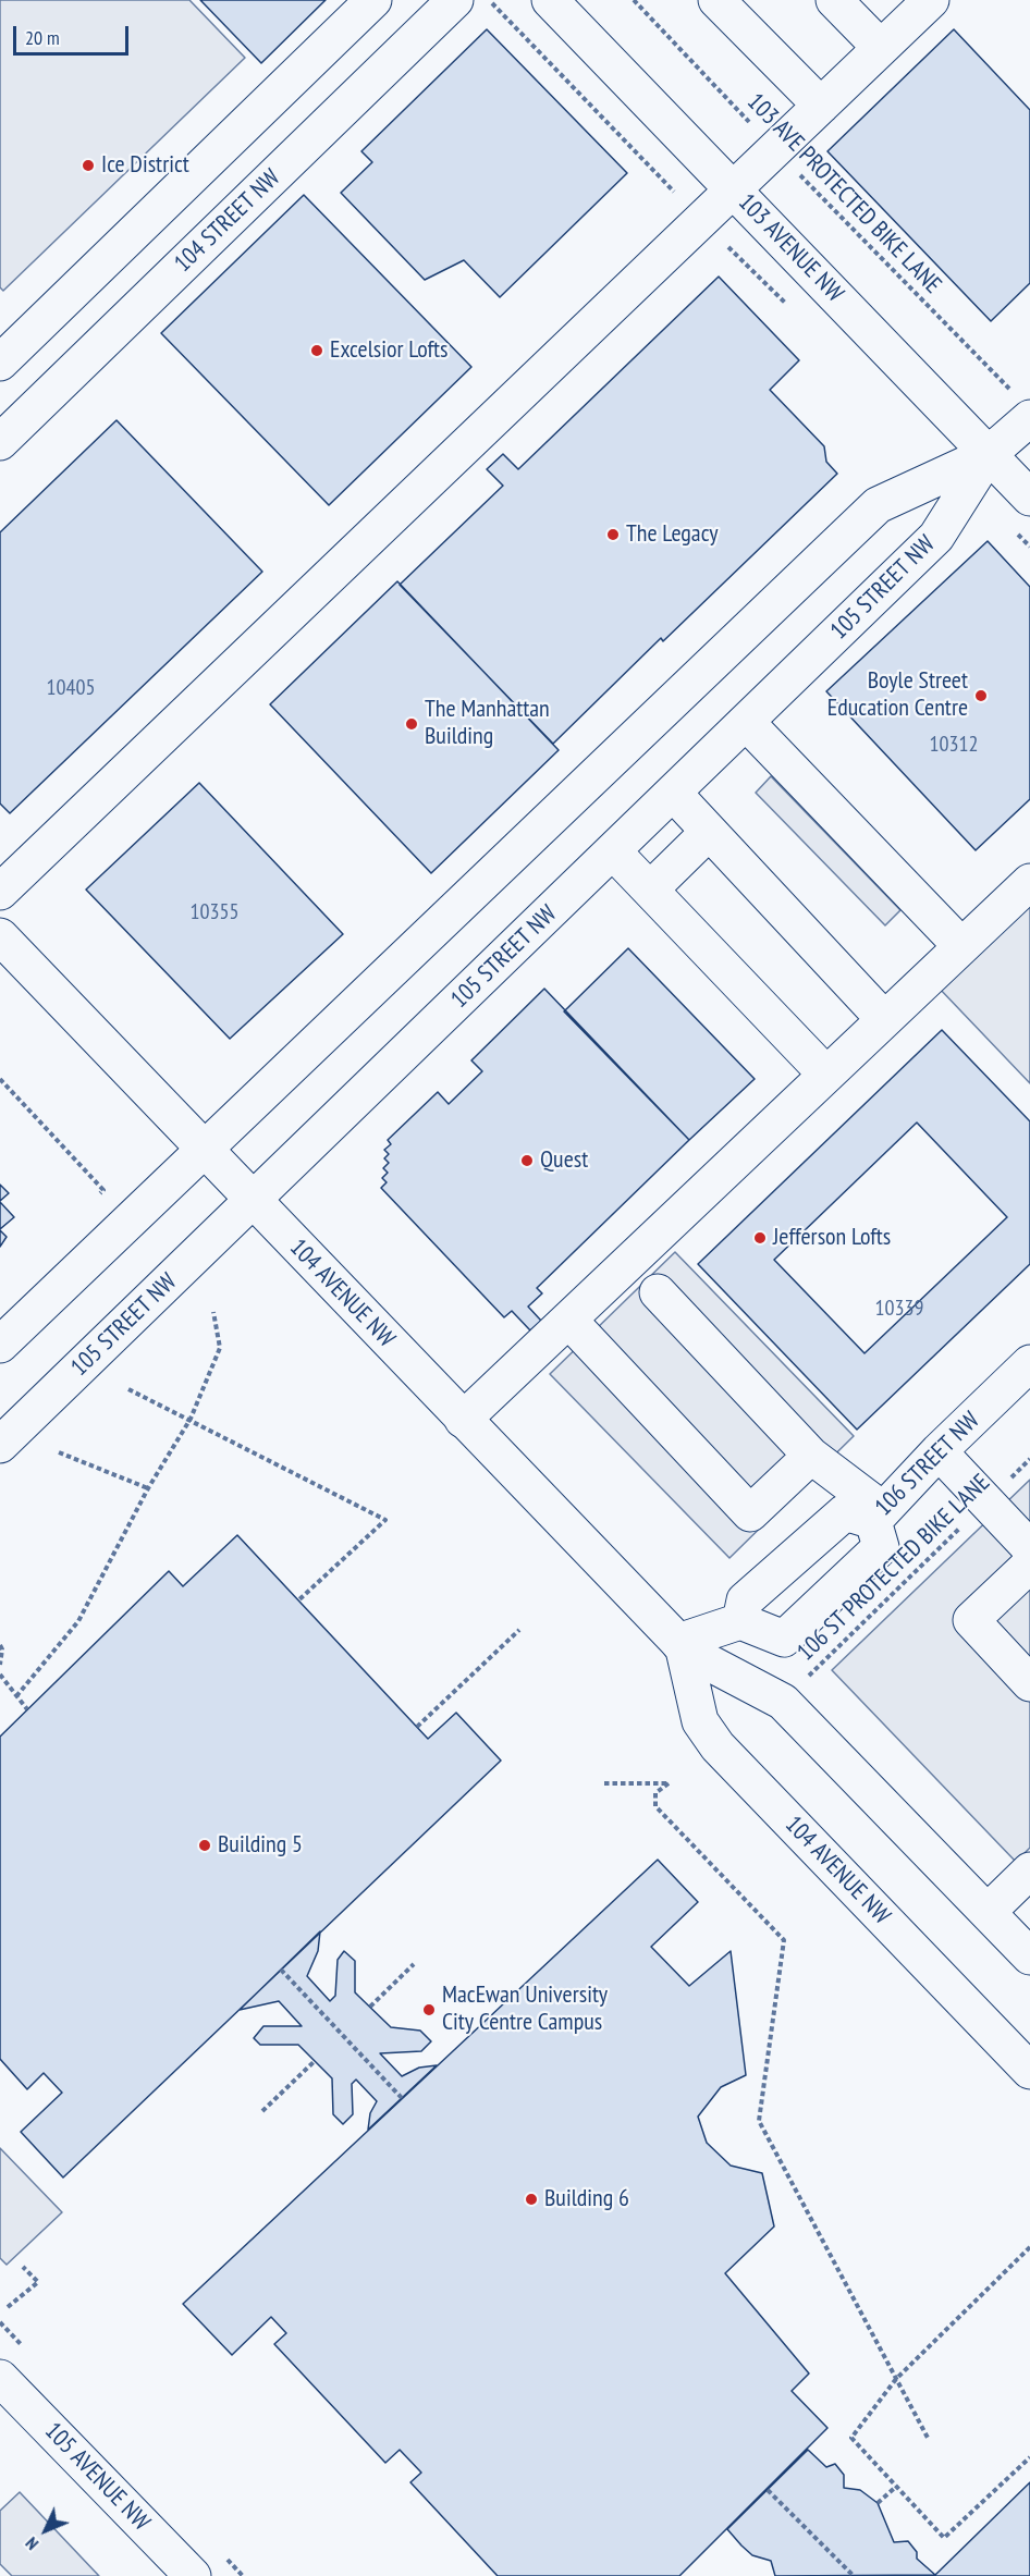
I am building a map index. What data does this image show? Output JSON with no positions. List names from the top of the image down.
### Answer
{
  "streets": {
    "street": [
      "104 STREET NW",
      "103 AVENUE NW",
      "105 STREET NW",
      "104 AVENUE NW",
      "106 STREET NW",
      "105 AVENUE NW"
    ],
    "path": ["103 AVE PROTECTED BIKE LANE", "106 ST PROTECTED BIKE LANE"]
  },
  "crossings": [
    ["103 AVE PROTECTED BIKE LANE", "105 STREET NW"],
    ["103 AVENUE NW", "105 STREET NW"],
    ["105 STREET NW", "104 AVENUE NW"],
    ["104 AVENUE NW", "106 ST PROTECTED BIKE LANE"]
  ],
  "places": [
    "Ice District",
    "Excelsior Lofts",
    "The Legacy",
    "Boyle Street Education Centre",
    "The Manhattan Building",
    "Quest",
    "Jefferson Lofts",
    "Building 5",
    "MacEwan University City Centre Campus",
    "Building 6"
  ],
  "house_numbers": [
    "10405",
    "10312",
    "10355",
    "10339"
  ],
  "scale_bar": "20 m",
  "north": "bottom left"
}
